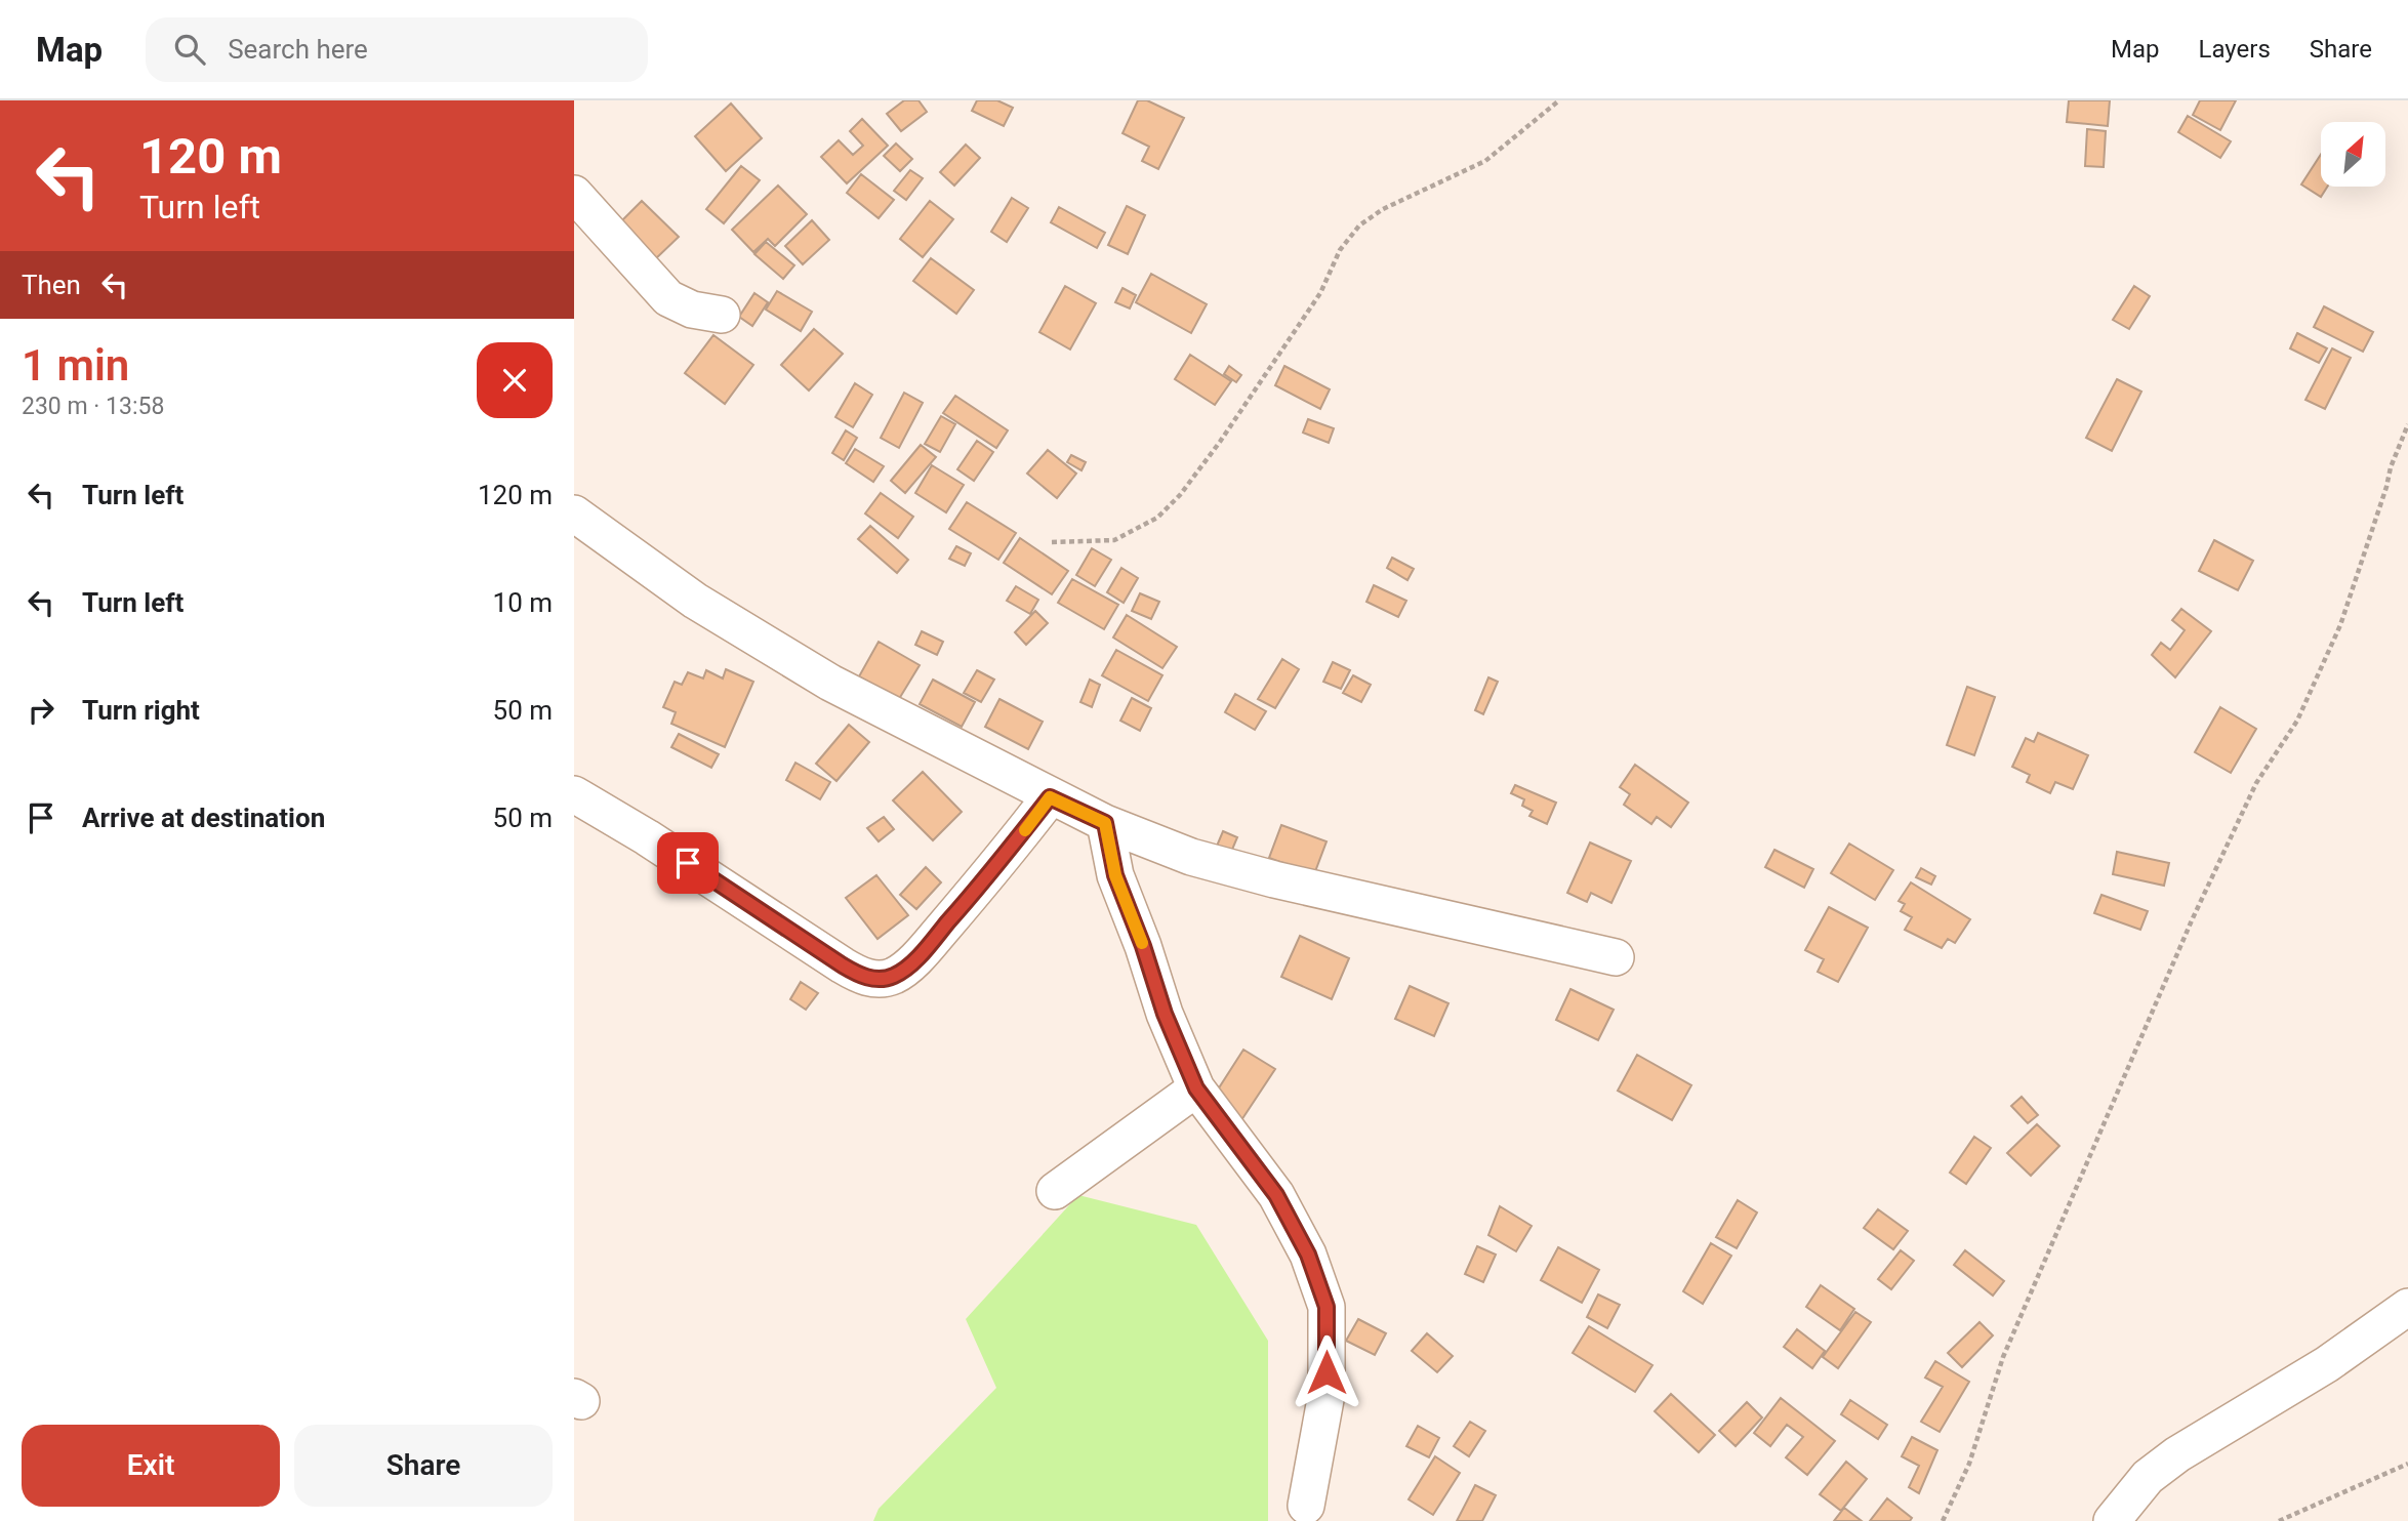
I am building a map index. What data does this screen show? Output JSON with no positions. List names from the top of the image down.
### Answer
{
  "north": "top right",
  "page": {
    "header": "Map",
    "search": "Search here",
    "nav": ["Map", "Layers", "Share"],
    "turn": ["120 m", "Turn left"],
    "then": "Then",
    "heading": ["1 min", "230 m · 13:58"],
    "list": [
      {
        "name": "Turn left",
        "value": "120 m"
      },
      {
        "name": "Turn left",
        "value": "10 m"
      },
      {
        "name": "Turn right",
        "value": "50 m"
      },
      {
        "name": "Arrive at destination",
        "value": "50 m"
      }
    ],
    "buttons": ["Exit", "Share"]
  }
}
